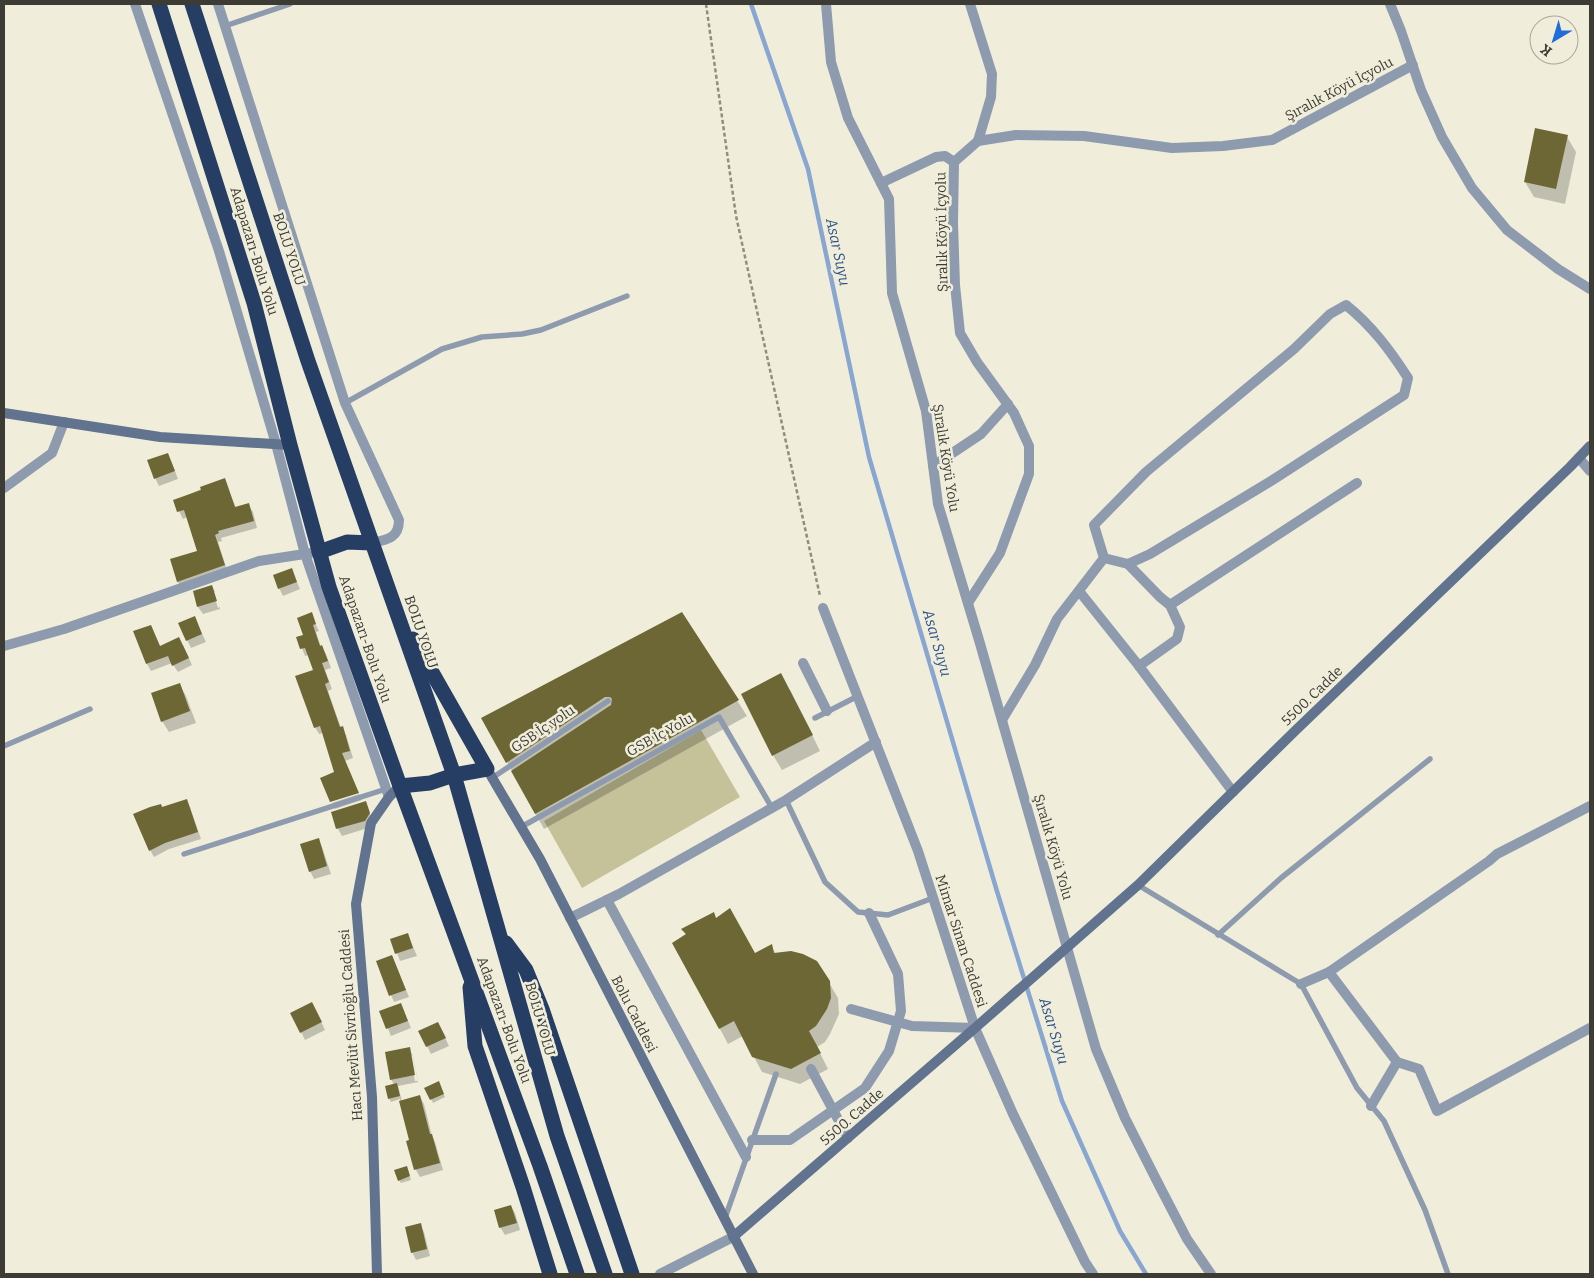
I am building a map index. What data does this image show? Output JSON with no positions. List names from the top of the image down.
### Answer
{
  "streets": {
    "highway": ["BOLU YOLU", "Adapazarı-Bolu Yolu"],
    "street": [
      "Şıralık Köyü İçyolu",
      "Şıralık Köyü Yolu",
      "5500. Cadde",
      "Mimar Sinan Caddesi",
      "Bolu Caddesi",
      "Hacı Mevlüt Sivrioğlu Caddesi"
    ],
    "lane": ["GSB İç yolu", "GSB İç Yolu"]
  },
  "crossings": [
    ["Şıralık Köyü İçyolu", "Şıralık Köyü Yolu"],
    ["Adapazarı-Bolu Yolu", "Hacı Mevlüt Sivrioğlu Caddesi"],
    ["Şıralık Köyü Yolu", "5500. Cadde"],
    ["5500. Cadde", "Mimar Sinan Caddesi"],
    ["5500. Cadde", "Bolu Caddesi"],
    ["GSB İç yolu", "Bolu Caddesi"],
    ["GSB İç Yolu", "Bolu Caddesi"]
  ],
  "water": ["Asar Suyu"],
  "north": "bottom left"
}
